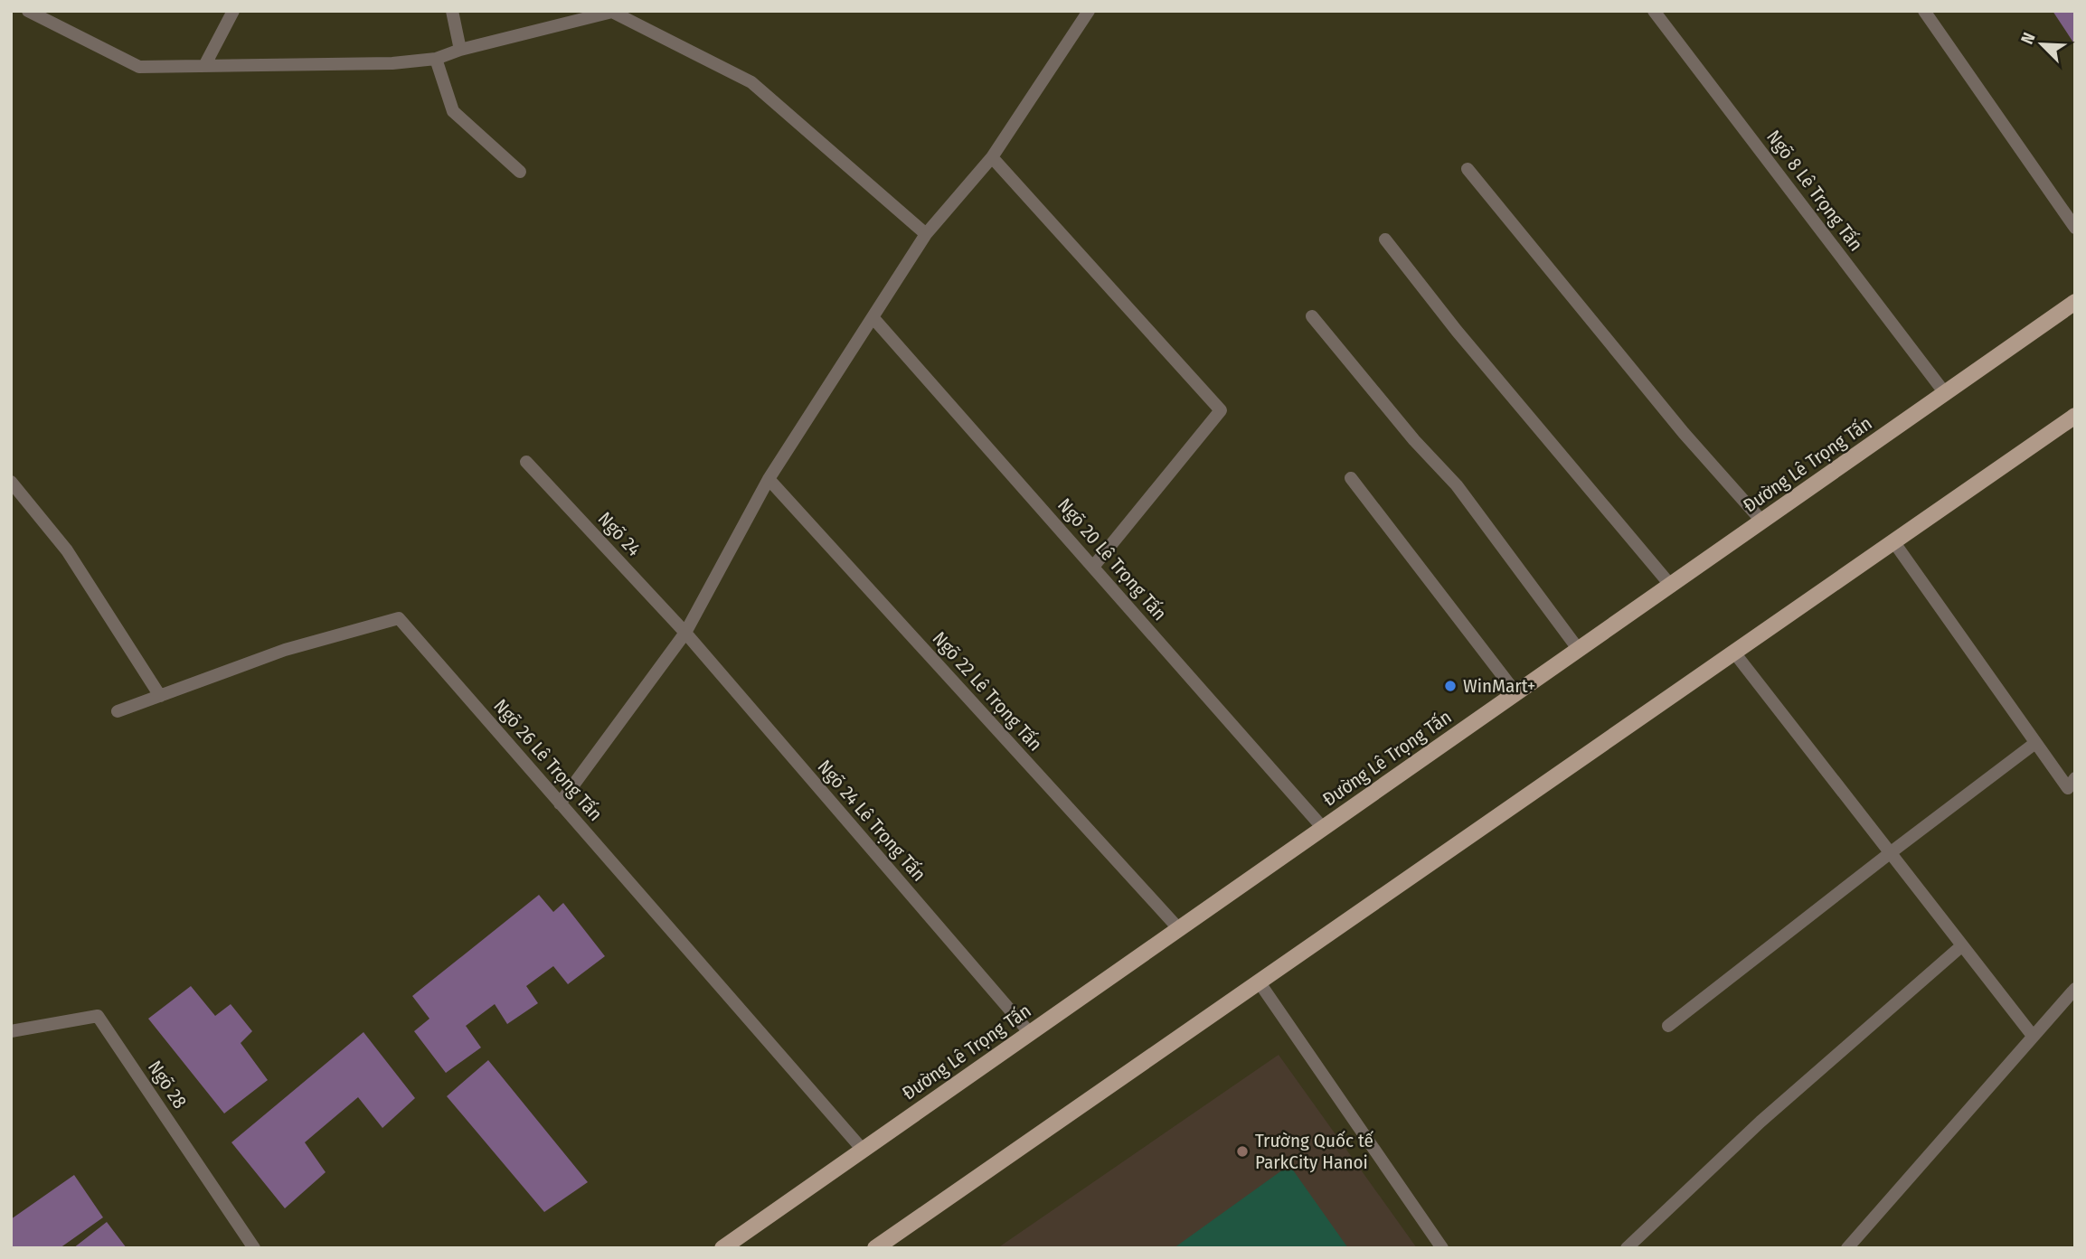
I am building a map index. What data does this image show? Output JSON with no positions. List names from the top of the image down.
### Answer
{
  "streets": {
    "main road": ["Đường Lê Trọng Tấn"],
    "street": [
      "Ngõ 8 Lê Trọng Tấn",
      "Ngõ 24",
      "Ngõ 20 Lê Trọng Tấn",
      "Ngõ 22 Lê Trọng Tấn",
      "Ngõ 26 Lê Trọng Tấn",
      "Ngõ 24 Lê Trọng Tấn",
      "Ngõ 28"
    ]
  },
  "crossings": [
    ["Ngõ 8 Lê Trọng Tấn", "Đường Lê Trọng Tấn"],
    ["Đường Lê Trọng Tấn", "Ngõ 20 Lê Trọng Tấn"],
    ["Đường Lê Trọng Tấn", "Ngõ 22 Lê Trọng Tấn"],
    ["Đường Lê Trọng Tấn", "Ngõ 26 Lê Trọng Tấn"],
    ["Đường Lê Trọng Tấn", "Ngõ 24 Lê Trọng Tấn"],
    ["Ngõ 24", "Ngõ 24 Lê Trọng Tấn"]
  ],
  "places": ["WinMart+", "Trường Quốc tế ParkCity Hanoi"],
  "north": "top left"
}
